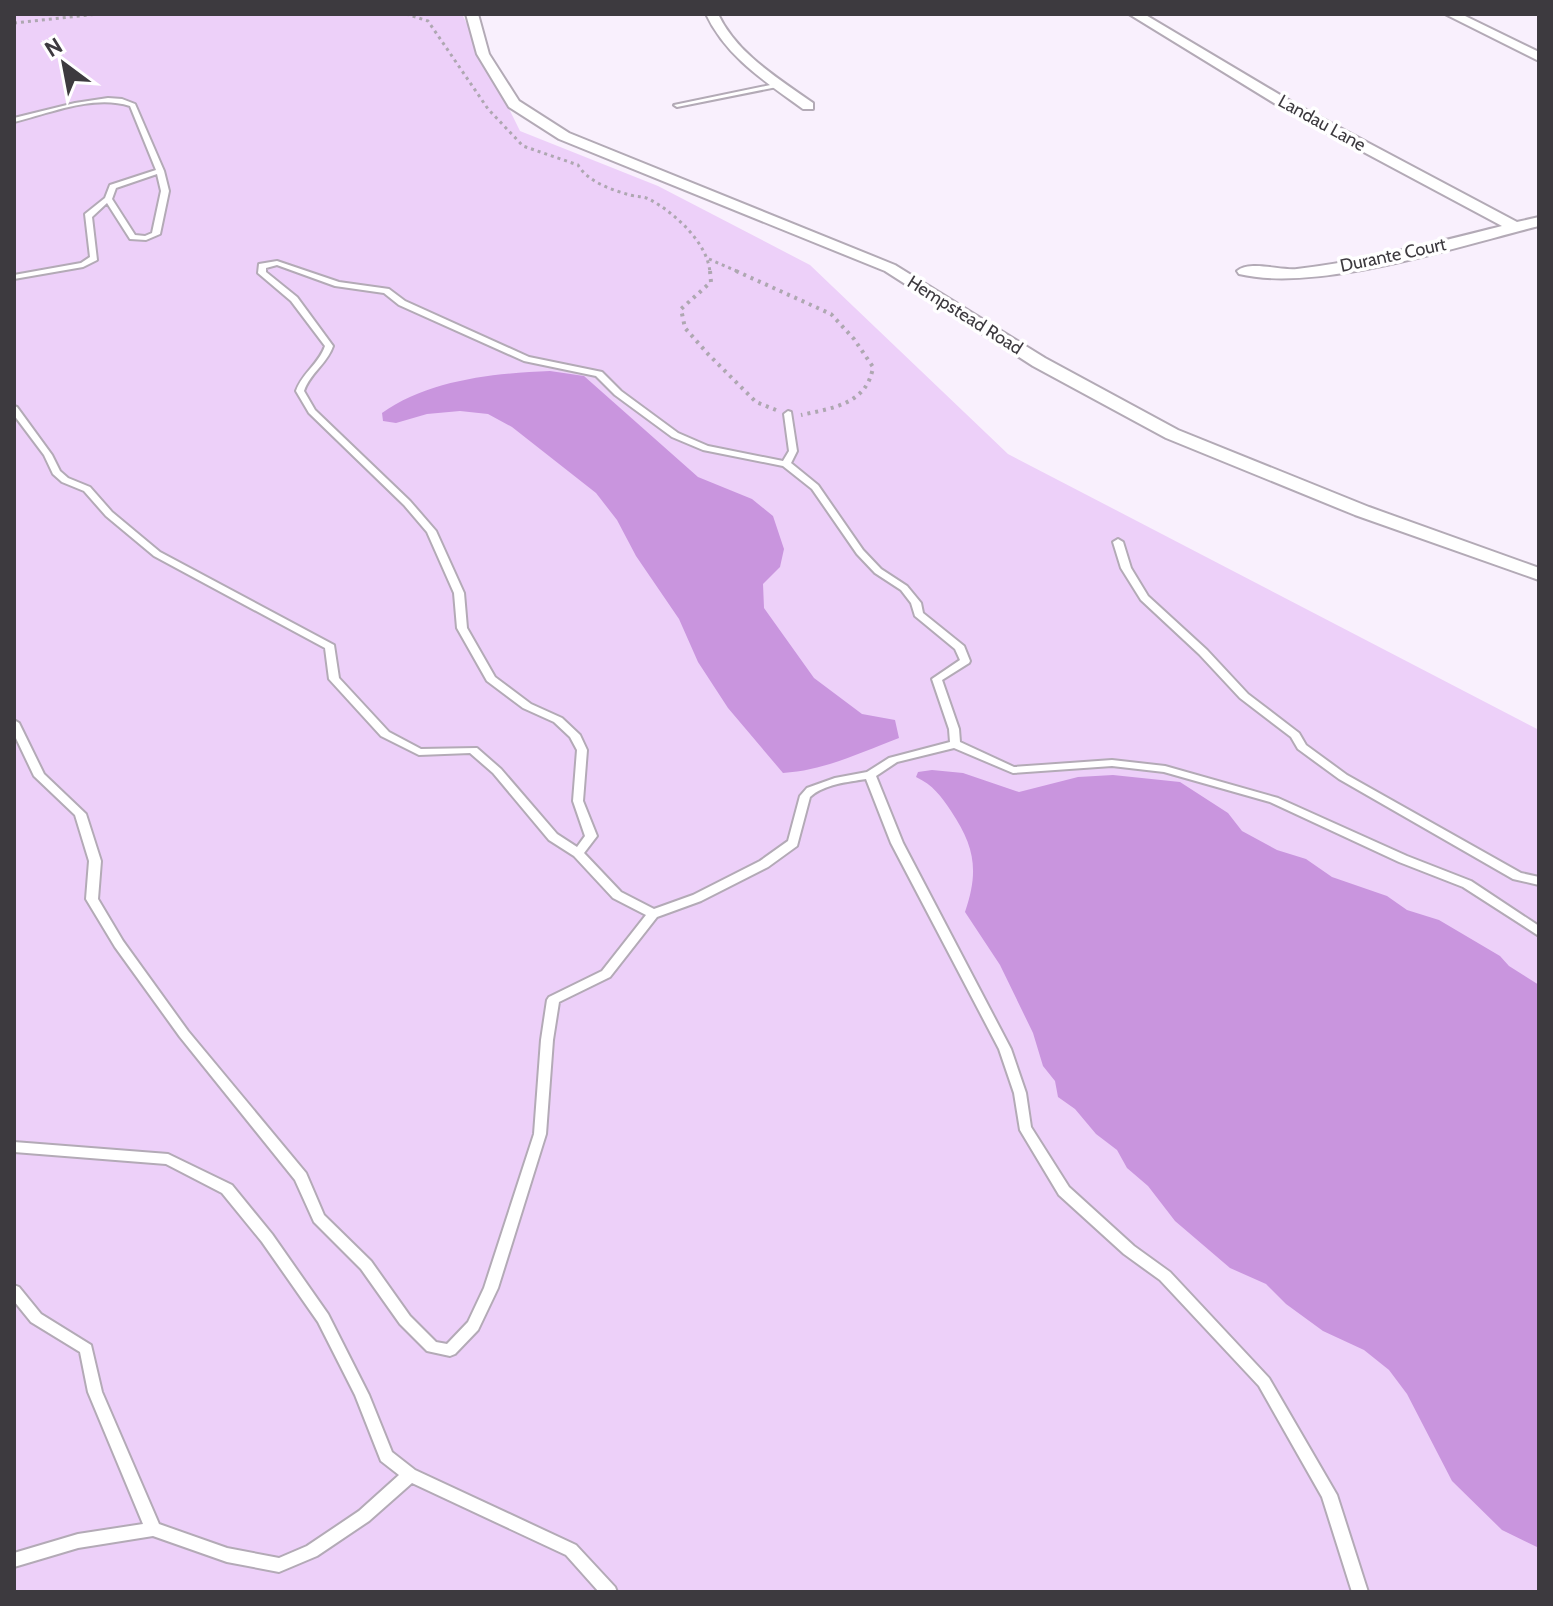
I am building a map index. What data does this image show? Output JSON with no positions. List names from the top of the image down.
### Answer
{
  "streets": {
    "street": ["Landau Lane", "Durante Court", "Hempstead Road"]
  },
  "crossings": [
    ["Landau Lane", "Durante Court"]
  ],
  "north": "top left"
}
